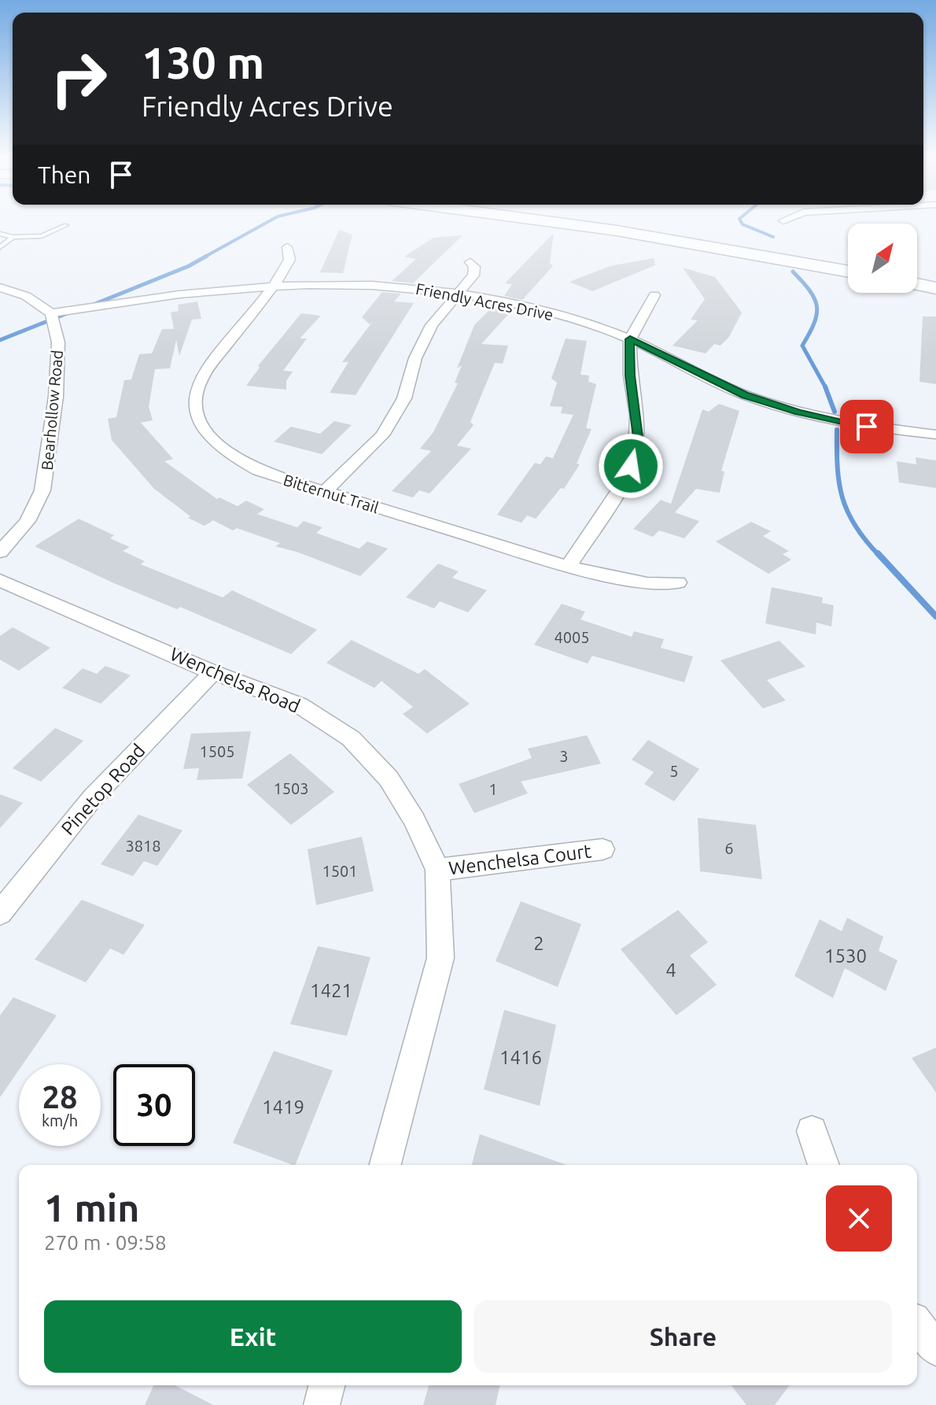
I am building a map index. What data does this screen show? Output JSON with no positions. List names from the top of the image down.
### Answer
{
  "streets": {
    "street": [
      "Friendly Acres Drive",
      "Bearhollow Road",
      "Bitternut Trail",
      "Wenchelsa Road",
      "Pinetop Road",
      "Wenchelsa Court"
    ]
  },
  "crossings": [
    ["Friendly Acres Drive", "Bearhollow Road"],
    ["Friendly Acres Drive", "Bitternut Trail"],
    ["Wenchelsa Road", "Pinetop Road"],
    ["Wenchelsa Road", "Wenchelsa Court"]
  ],
  "house_numbers": [
    "4005",
    "1505",
    "3",
    "5",
    "1503",
    "1",
    "3818",
    "6",
    "1501",
    "2",
    "1530",
    "4",
    "1421",
    "1416",
    "1419"
  ],
  "north": "top right",
  "page": {
    "turn": ["130 m", "Friendly Acres Drive"],
    "then": "Then",
    "speed": "28 km/h",
    "limit": "30",
    "heading": ["1 min", "270 m · 09:58"],
    "buttons": ["Exit", "Share"]
  }
}
